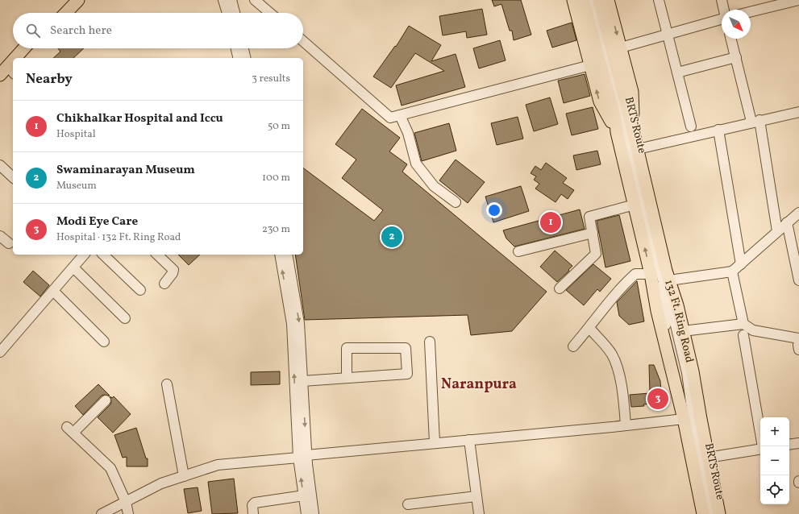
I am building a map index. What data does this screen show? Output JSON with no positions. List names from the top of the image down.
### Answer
{
  "streets": {
    "main road": ["132 Ft. Ring Road"],
    "street": ["BRTS Route"]
  },
  "districts": ["Naranpura"],
  "north": "bottom right",
  "page": {
    "search": "Search here",
    "heading": ["Nearby", "3 results"],
    "list": [
      {
        "mark": "1",
        "name": "Chikhalkar Hospital and Iccu",
        "note": "Hospital",
        "value": "50 m"
      },
      {
        "mark": "2",
        "name": "Swaminarayan Museum",
        "note": "Museum",
        "value": "100 m"
      },
      {
        "mark": "3",
        "name": "Modi Eye Care",
        "note": "Hospital · 132 Ft. Ring Road",
        "value": "230 m"
      }
    ],
    "pins": ["1", "2", "3"],
    "map_buttons": ["+", "−"]
  }
}
